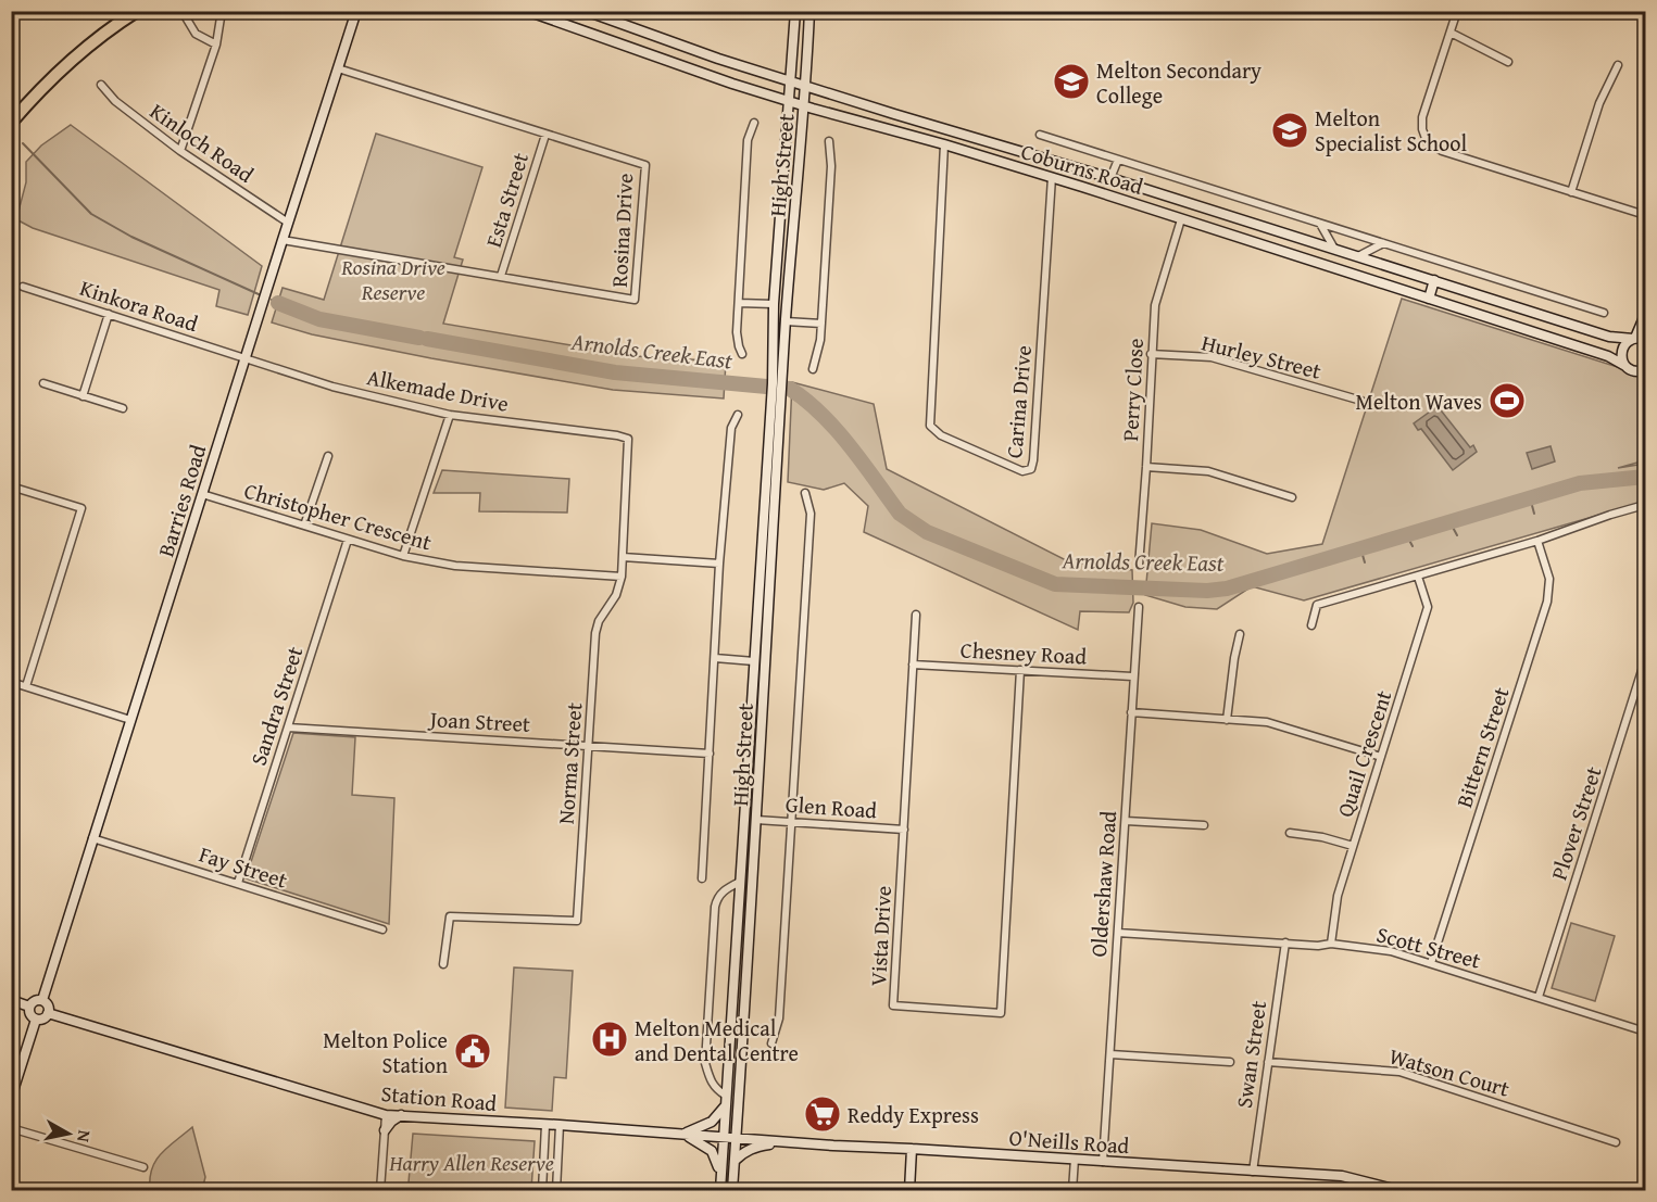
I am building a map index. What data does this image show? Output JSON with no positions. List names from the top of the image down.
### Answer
{
  "streets": {
    "street": [
      "Kinloch Road",
      "High Street",
      "Coburns Road",
      "Esta Street",
      "Rosina Drive",
      "Kinkora Road",
      "Hurley Street",
      "Alkemade Drive",
      "Perry Close",
      "Carina Drive",
      "Barries Road",
      "Christopher Crescent",
      "Chesney Road",
      "Sandra Street",
      "Joan Street",
      "Bittern Street",
      "Quail Crescent",
      "Norma Street",
      "Glen Road",
      "Plover Street",
      "Fay Street",
      "Oldershaw Road",
      "Vista Drive",
      "Scott Street",
      "Swan Street",
      "Watson Court",
      "Station Road",
      "O'Neills Road"
    ]
  },
  "crossings": [
    ["Kinloch Road", "Barries Road"],
    ["High Street", "Coburns Road"],
    ["High Street", "Joan Street"],
    ["High Street", "Glen Road"],
    ["High Street", "Station Road"],
    ["High Street", "O'Neills Road"],
    ["Coburns Road", "Perry Close"],
    ["Coburns Road", "Carina Drive"],
    ["Esta Street", "Rosina Drive"],
    ["Rosina Drive", "Barries Road"],
    ["Kinkora Road", "Alkemade Drive"],
    ["Kinkora Road", "Barries Road"],
    ["Hurley Street", "Perry Close"],
    ["Alkemade Drive", "Barries Road"],
    ["Alkemade Drive", "Norma Street"],
    ["Barries Road", "Christopher Crescent"],
    ["Barries Road", "Fay Street"],
    ["Barries Road", "Station Road"],
    ["Christopher Crescent", "Sandra Street"],
    ["Christopher Crescent", "Norma Street"],
    ["Chesney Road", "Oldershaw Road"],
    ["Chesney Road", "Vista Drive"],
    ["Sandra Street", "Joan Street"],
    ["Sandra Street", "Fay Street"],
    ["Joan Street", "Norma Street"],
    ["Bittern Street", "Scott Street"],
    ["Quail Crescent", "Scott Street"],
    ["Glen Road", "Vista Drive"],
    ["Plover Street", "Scott Street"],
    ["Oldershaw Road", "Scott Street"],
    ["Oldershaw Road", "O'Neills Road"],
    ["Scott Street", "Swan Street"],
    ["Swan Street", "Watson Court"],
    ["Swan Street", "O'Neills Road"],
    ["Station Road", "O'Neills Road"]
  ],
  "water": ["Arnolds Creek East"],
  "parks": ["Rosina Drive Reserve", "Harry Allen Reserve"],
  "places": {
    "school or university": ["Melton Secondary College", "Melton Specialist School"],
    "sports": ["Melton Waves"],
    "hospital": ["Melton Medical and Dental Centre"],
    "public building": ["Melton Police Station"],
    "supermarket": ["Reddy Express"]
  },
  "north": "right"
}
